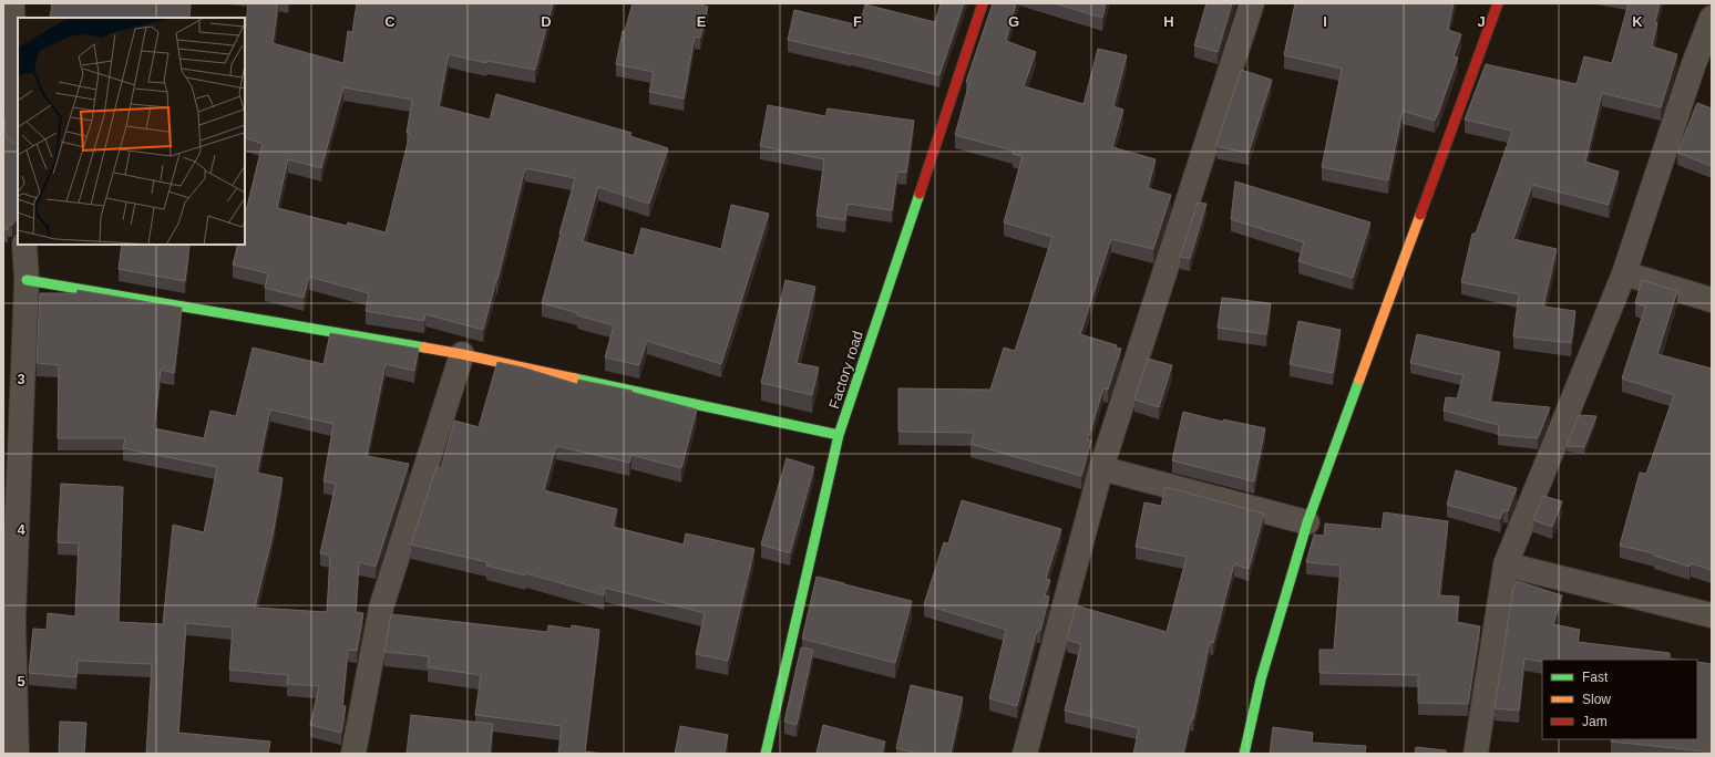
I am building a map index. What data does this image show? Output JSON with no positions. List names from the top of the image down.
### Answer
{
  "streets": {
    "street": ["Factory road"]
  },
  "legend": ["Fast", "Slow", "Jam"],
  "grid": {
    "columns": [
      "C",
      "D",
      "E",
      "F",
      "G",
      "H",
      "I",
      "J",
      "K"
    ],
    "rows": ["3", "4", "5"]
  }
}
